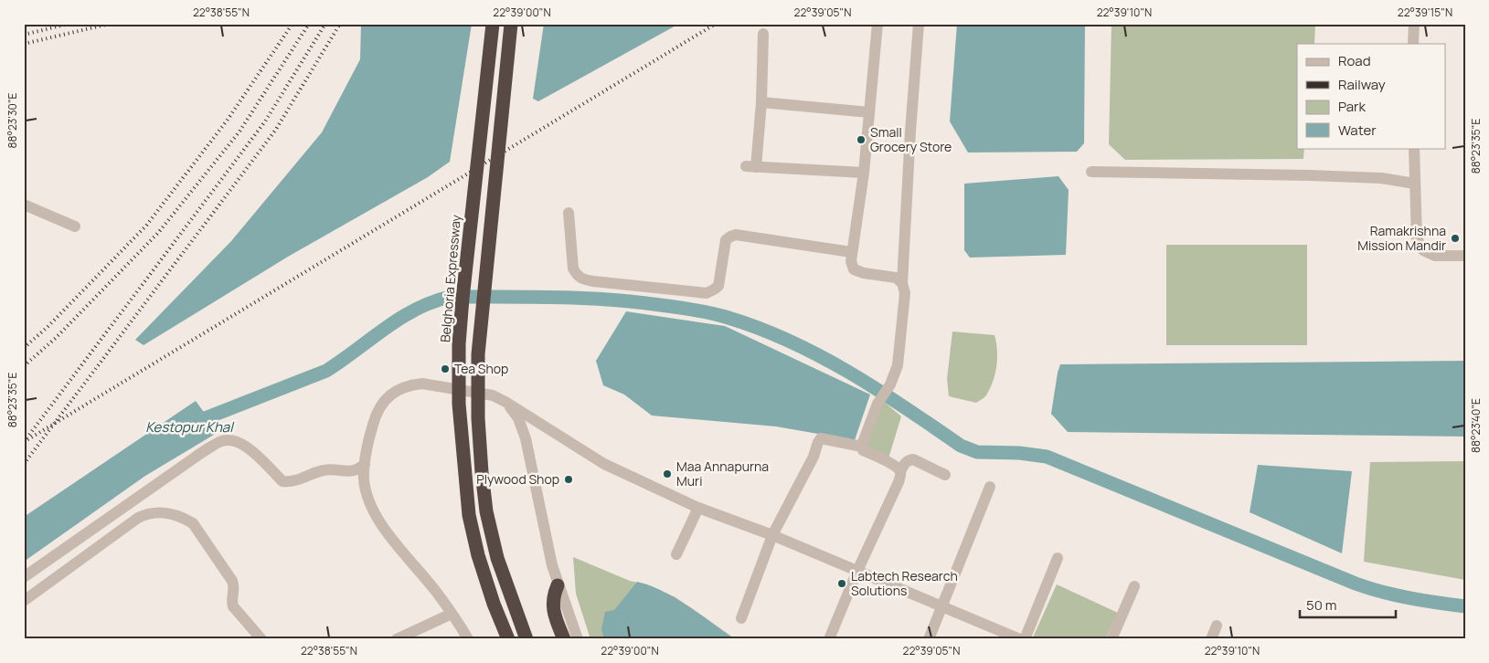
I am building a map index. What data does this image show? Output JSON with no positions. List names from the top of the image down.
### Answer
{
  "streets": {
    "highway": ["Belghoria Expressway"]
  },
  "water": ["Kestopur Khal"],
  "places": [
    "Small Grocery Store",
    "Ramakrishna Mission Mandir",
    "Tea Shop",
    "Maa Annapurna Muri",
    "Plywood Shop",
    "Labtech Research Solutions"
  ],
  "legend": [
    "Road",
    "Railway",
    "Park",
    "Water"
  ],
  "scale_bar": "50 m",
  "coordinates": [
    "22°38'55\"N",
    "22°39'00\"N",
    "22°39'05\"N",
    "22°39'10\"N",
    "22°39'15\"N",
    "88°23'30\"E",
    "88°23'35\"E",
    "88°23'40\"E"
  ]
}
